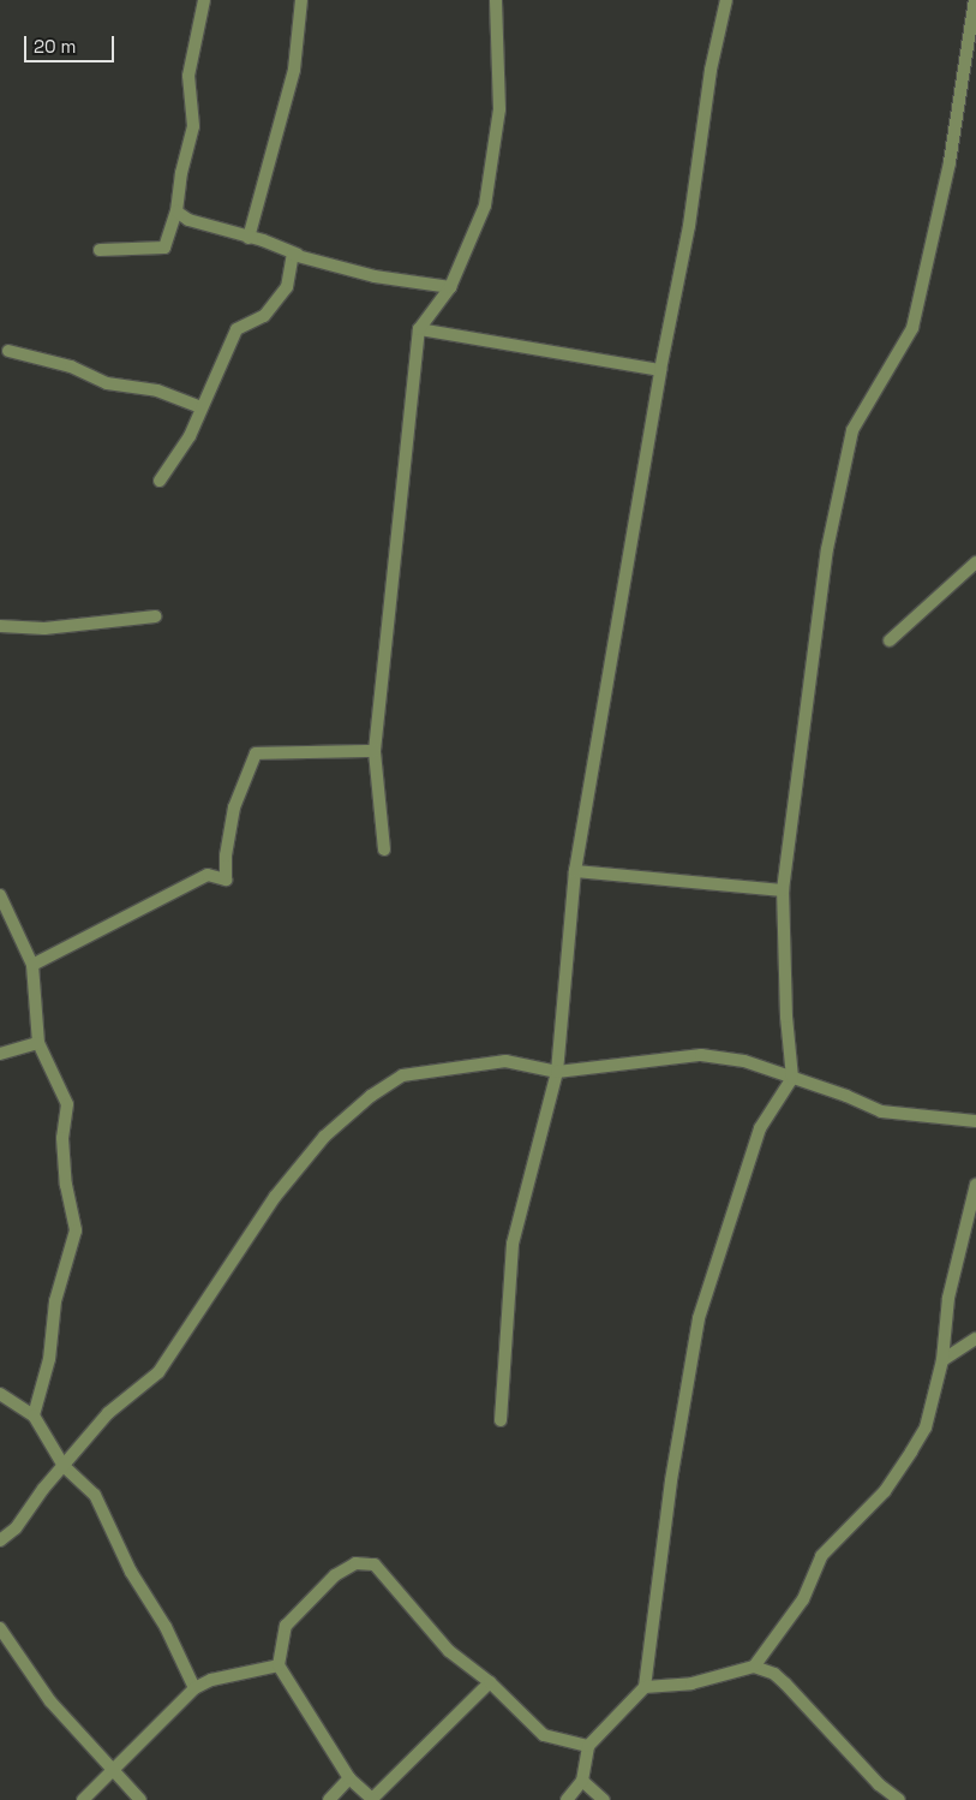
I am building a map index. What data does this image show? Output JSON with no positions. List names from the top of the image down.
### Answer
{
  "scale_bar": "20 m"
}
